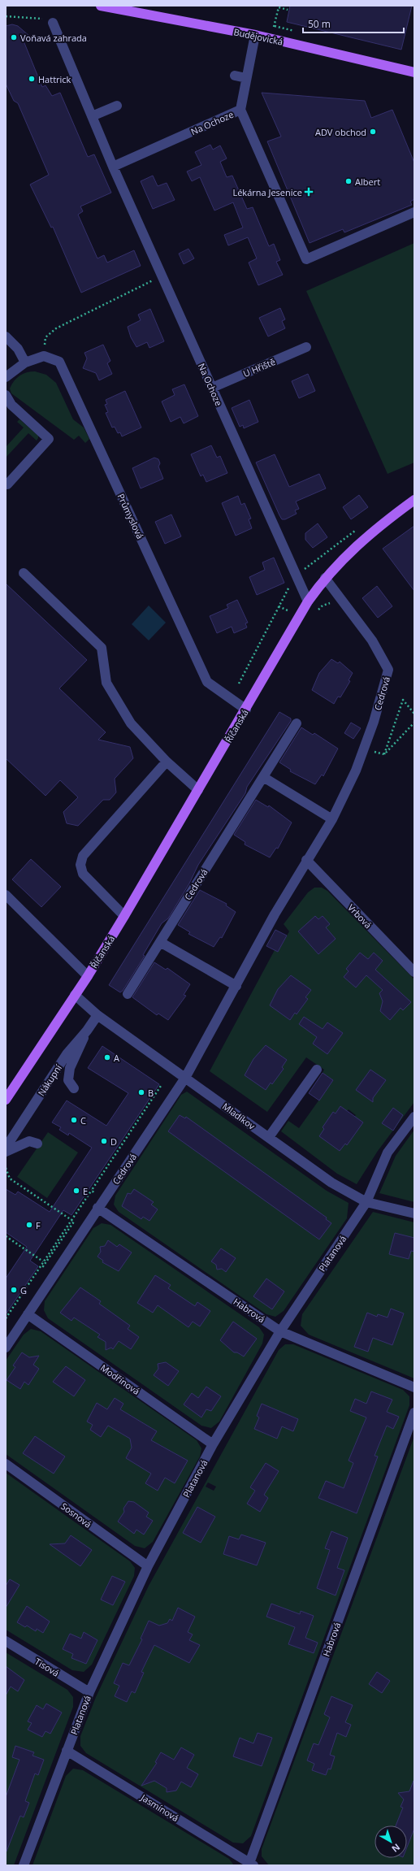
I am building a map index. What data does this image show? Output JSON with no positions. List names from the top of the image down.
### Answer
{
  "streets": {
    "main road": ["Budějovická", "Říčanská"],
    "street": [
      "Na Ochoze",
      "U Hřiště",
      "Průmyslová",
      "Cedrová",
      "Vrbová",
      "Nákupní",
      "Mladíkov",
      "Platanová",
      "Habrová",
      "Modřínová",
      "Sosnová",
      "Tisová",
      "Jasmínová"
    ]
  },
  "crossings": [
    ["Budějovická", "Na Ochoze"],
    ["Na Ochoze", "U Hřiště"],
    ["Na Ochoze", "Říčanská"],
    ["Průmyslová", "Říčanská"],
    ["Cedrová", "Říčanská"],
    ["Cedrová", "Vrbová"],
    ["Cedrová", "Mladíkov"],
    ["Cedrová", "Habrová"],
    ["Cedrová", "Modřínová"],
    ["Říčanská", "Mladíkov"],
    ["Nákupní", "Mladíkov"],
    ["Mladíkov", "Platanová"],
    ["Platanová", "Habrová"],
    ["Platanová", "Modřínová"],
    ["Platanová", "Sosnová"],
    ["Platanová", "Tisová"],
    ["Platanová", "Jasmínová"],
    ["Habrová", "Jasmínová"]
  ],
  "places": {
    "other": [
      "Voňavá zahrada",
      "Hattrick",
      "ADV obchod",
      "Albert",
      "A",
      "B",
      "C",
      "D",
      "E",
      "F",
      "G"
    ],
    "health": ["Lékárna Jesenice"]
  },
  "scale_bar": "50 m",
  "north": "bottom right"
}
